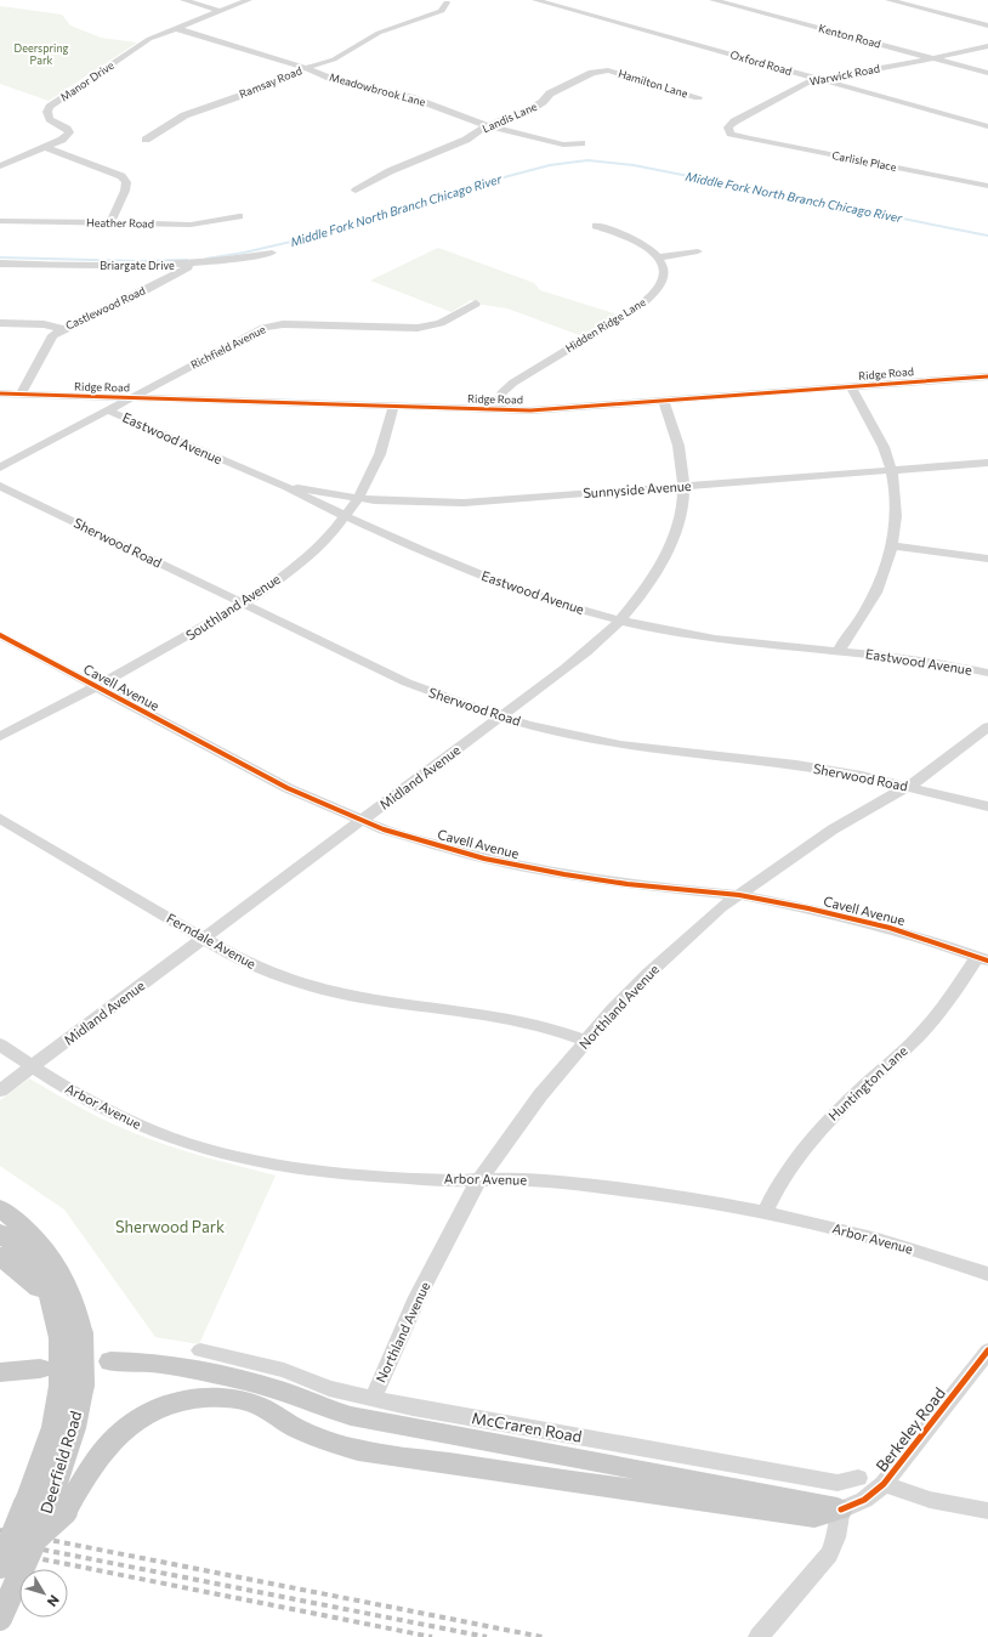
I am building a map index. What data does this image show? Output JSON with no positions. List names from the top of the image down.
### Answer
{
  "streets": {
    "main road": ["Deerfield Road"],
    "street": [
      "Kenton Road",
      "Oxford Road",
      "Warwick Road",
      "Manor Drive",
      "Ramsay Road",
      "Hamilton Lane",
      "Meadowbrook Lane",
      "Landis Lane",
      "Carlisle Place",
      "Heather Road",
      "Briargate Drive",
      "Castlewood Road",
      "Hidden Ridge Lane",
      "Richfield Avenue",
      "Ridge Road",
      "Eastwood Avenue",
      "Sunnyside Avenue",
      "Sherwood Road",
      "Southland Avenue",
      "Cavell Avenue",
      "Midland Avenue",
      "Ferndale Avenue",
      "Northland Avenue",
      "Huntington Lane",
      "Arbor Avenue",
      "McCraren Road",
      "Berkeley Road"
    ]
  },
  "crossings": [
    ["Kenton Road", "Warwick Road"],
    ["Oxford Road", "Warwick Road"],
    ["Warwick Road", "Carlisle Place"],
    ["Manor Drive", "Meadowbrook Lane"],
    ["Ramsay Road", "Meadowbrook Lane"],
    ["Hamilton Lane", "Landis Lane"],
    ["Meadowbrook Lane", "Landis Lane"],
    ["Briargate Drive", "Castlewood Road"],
    ["Castlewood Road", "Ridge Road"],
    ["Hidden Ridge Lane", "Ridge Road"],
    ["Richfield Avenue", "Ridge Road"],
    ["Richfield Avenue", "Eastwood Avenue"],
    ["Ridge Road", "Southland Avenue"],
    ["Ridge Road", "Midland Avenue"],
    ["Eastwood Avenue", "Sunnyside Avenue"],
    ["Eastwood Avenue", "Southland Avenue"],
    ["Eastwood Avenue", "Midland Avenue"],
    ["Sunnyside Avenue", "Southland Avenue"],
    ["Sunnyside Avenue", "Midland Avenue"],
    ["Sherwood Road", "Southland Avenue"],
    ["Sherwood Road", "Midland Avenue"],
    ["Sherwood Road", "Northland Avenue"],
    ["Southland Avenue", "Cavell Avenue"],
    ["Cavell Avenue", "Midland Avenue"],
    ["Cavell Avenue", "Northland Avenue"],
    ["Cavell Avenue", "Huntington Lane"],
    ["Midland Avenue", "Ferndale Avenue"],
    ["Midland Avenue", "Arbor Avenue"],
    ["Ferndale Avenue", "Northland Avenue"],
    ["Northland Avenue", "Arbor Avenue"],
    ["Northland Avenue", "McCraren Road"],
    ["Huntington Lane", "Arbor Avenue"]
  ],
  "water": ["Middle Fork North Branch Chicago River"],
  "parks": ["Deerspring Park", "Sherwood Park"],
  "north": "bottom right"
}
